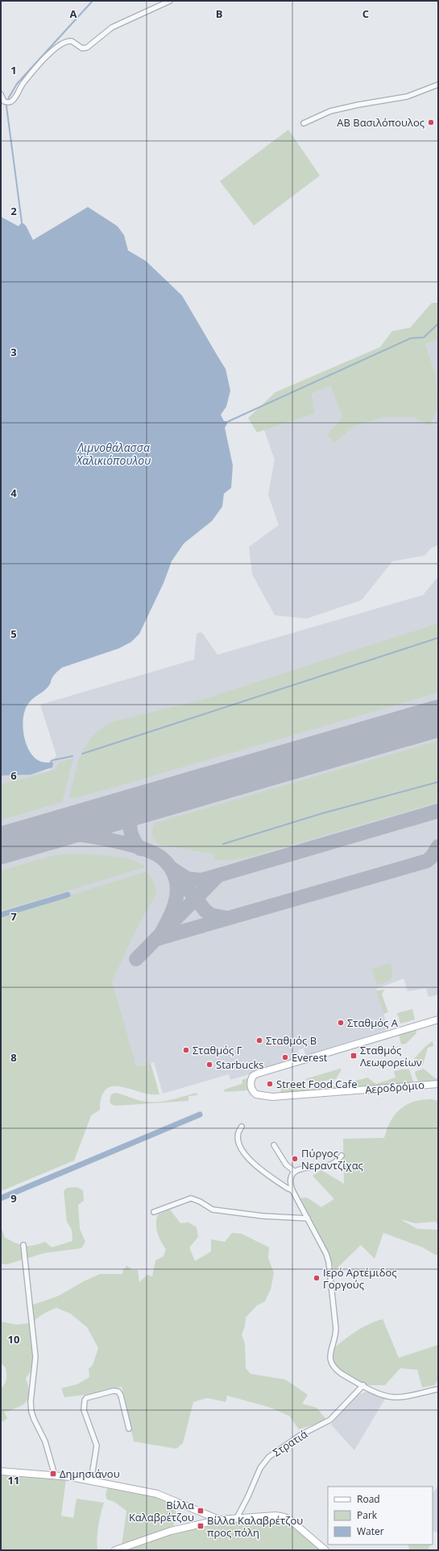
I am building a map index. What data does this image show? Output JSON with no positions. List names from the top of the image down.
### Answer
{
  "streets": {
    "main road": ["Αεροδρόμιο"],
    "street": ["Στρατιά"]
  },
  "water": ["Λιμνοθάλασσα Χαλικιόπουλου"],
  "places": {
    "other": [
      "ΑΒ Βασιλόπουλος",
      "Σταθμός Α",
      "Σταθμός B",
      "Σταθμός Γ",
      "Everest",
      "Starbucks",
      "Street Food Cafe",
      "Πύργος Νεραντζίχας",
      "Ιερό Αρτέμιδος Γοργούς"
    ],
    "transit": [
      "Σταθμός Λεωφορείων",
      "Δημησιάνου",
      "Βίλλα Καλαβρέτζου",
      "Βίλλα Καλαβρέτζου προς πόλη"
    ]
  },
  "legend": ["Road", "Park", "Water"],
  "grid": {
    "columns": ["A", "B", "C"],
    "rows": [
      "1",
      "2",
      "3",
      "4",
      "5",
      "6",
      "7",
      "8",
      "9",
      "10",
      "11"
    ]
  }
}
